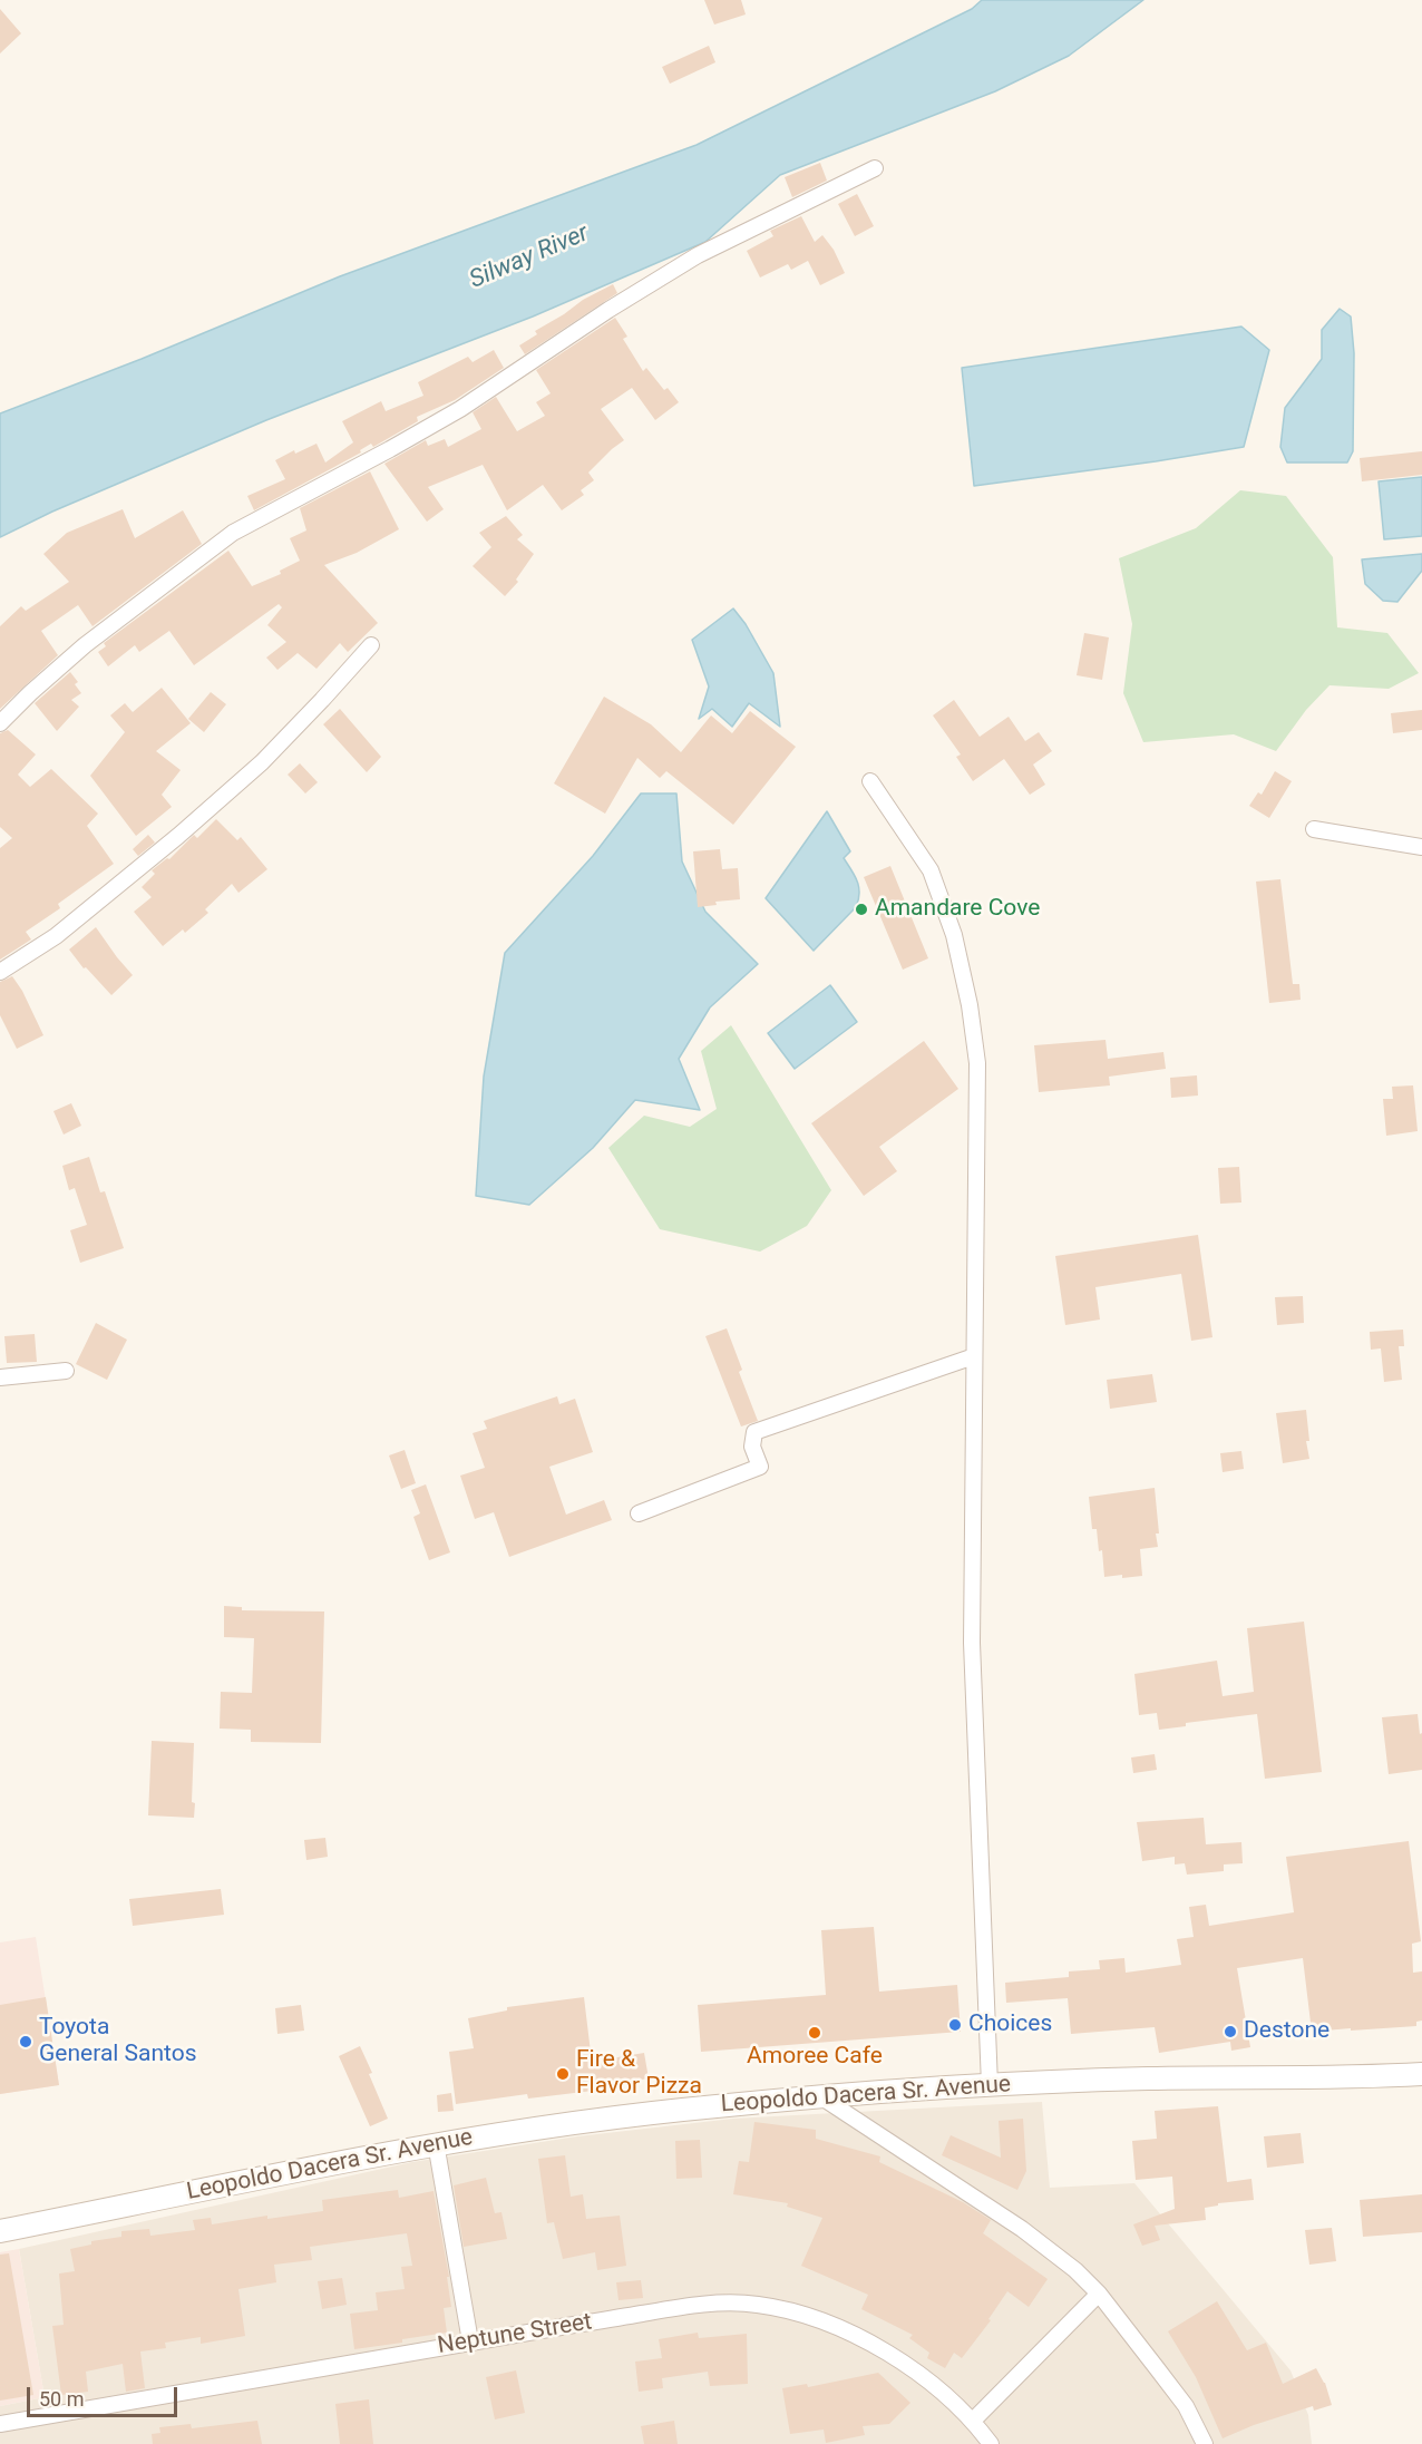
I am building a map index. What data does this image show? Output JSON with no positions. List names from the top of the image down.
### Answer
{
  "streets": {
    "main road": ["Leopoldo Dacera Sr. Avenue"],
    "street": ["Neptune Street"]
  },
  "water": ["Silway River"],
  "places": [
    "Amandare Cove",
    "Choices",
    "Destone",
    "Amoree Cafe",
    "Toyota General Santos",
    "Fire & Flavor Pizza"
  ],
  "scale_bar": "50 m"
}
